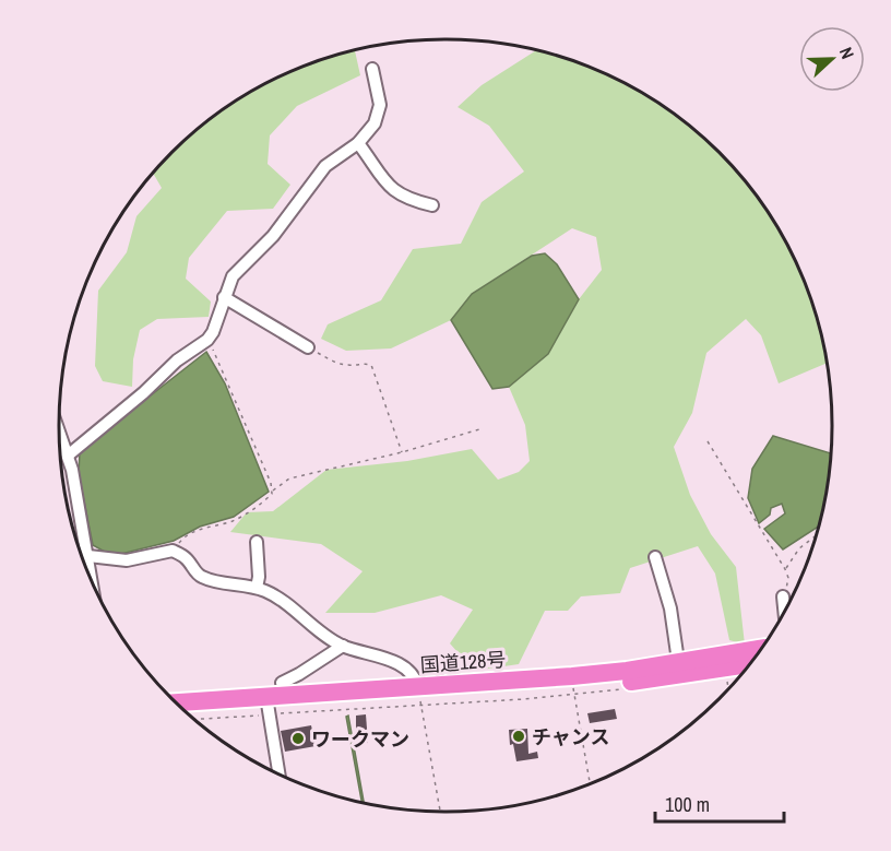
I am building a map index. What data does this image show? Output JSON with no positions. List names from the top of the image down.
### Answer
{
  "streets": {
    "highway": ["国道128号"]
  },
  "places": ["チャンス", "ワークマン"],
  "scale_bar": "100 m",
  "north": "right"
}
